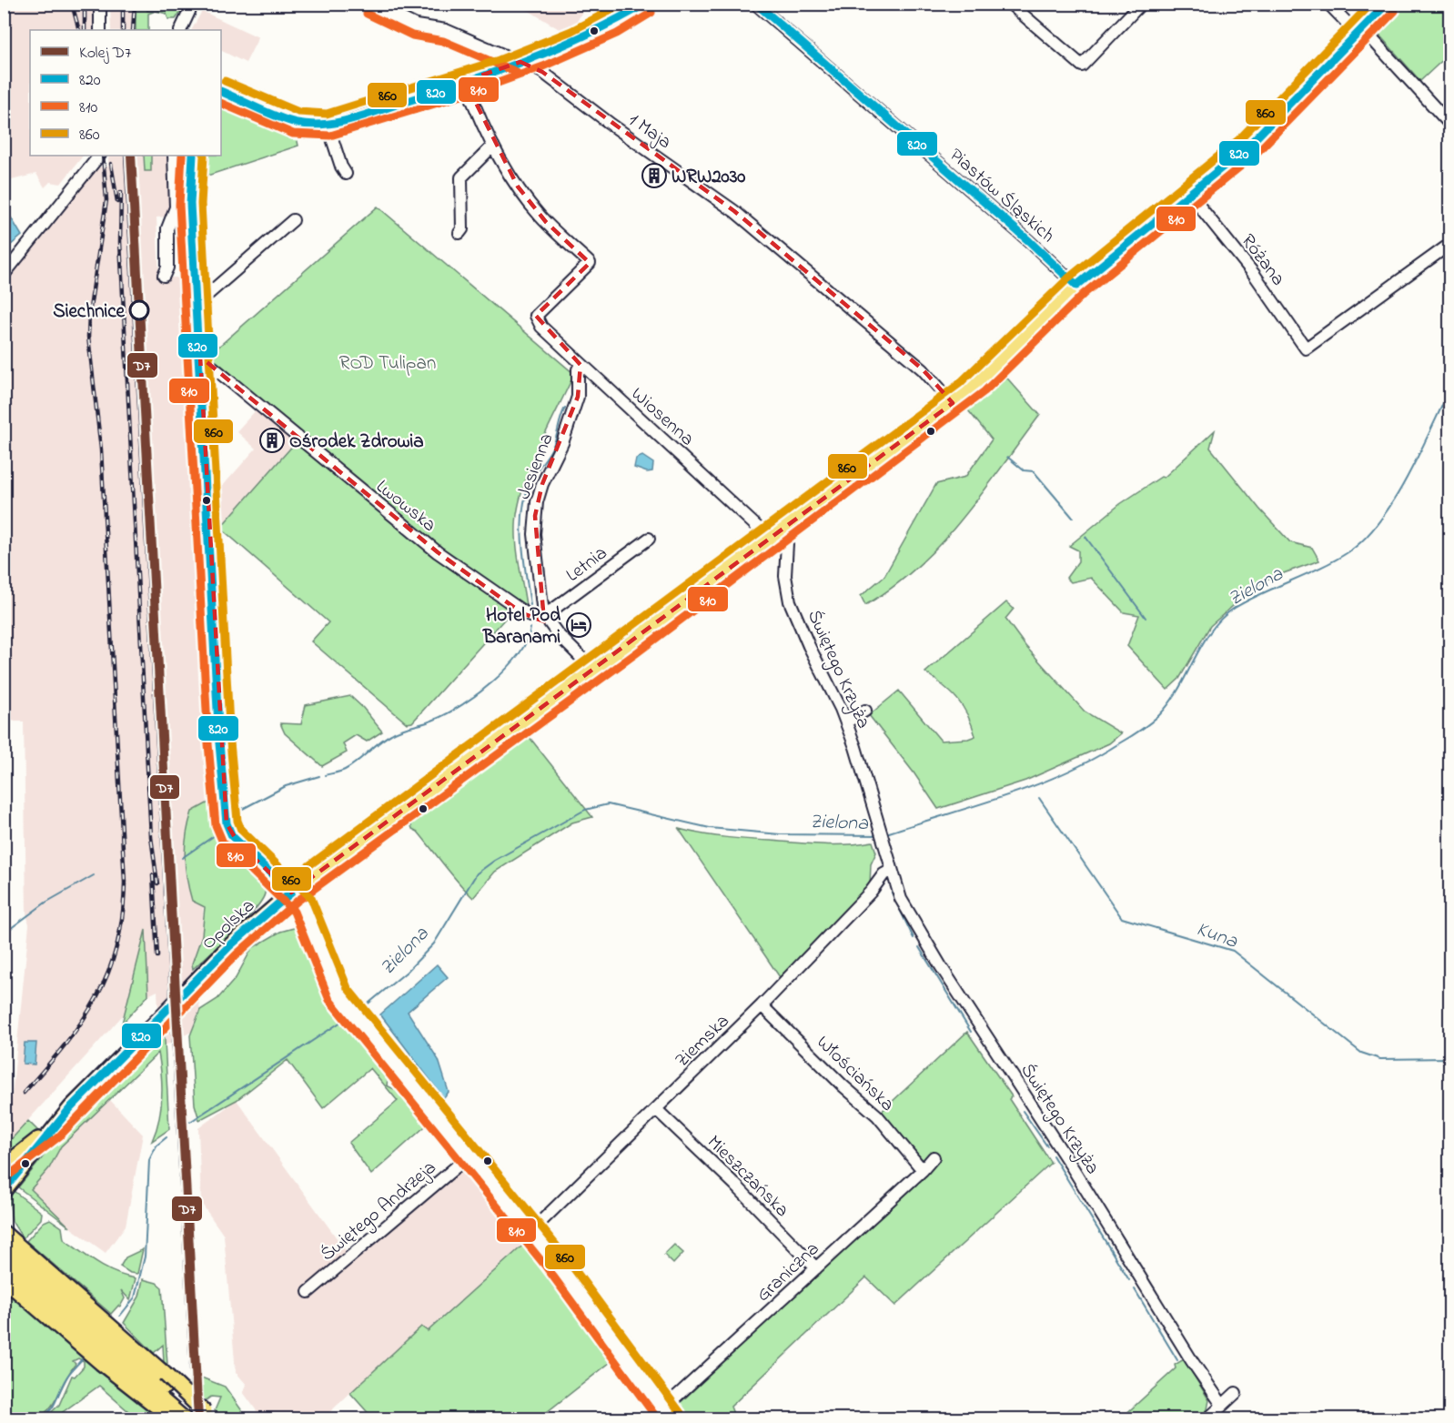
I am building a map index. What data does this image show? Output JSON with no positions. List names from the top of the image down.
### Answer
{
  "streets": {
    "main road": ["Opolska"],
    "street": [
      "1 Maja",
      "Piastów Śląskich",
      "Różana",
      "Wiosenna",
      "Jesienna",
      "Lwowska",
      "Letnia",
      "Świętego Krzyża",
      "Ziemska",
      "Włościańska",
      "Mieszczańska",
      "Świętego Andrzeja",
      "Graniczna"
    ]
  },
  "crossings": [
    ["1 Maja", "Opolska"],
    ["Piastów Śląskich", "Opolska"],
    ["Różana", "Opolska"],
    ["Wiosenna", "Jesienna"],
    ["Wiosenna", "Świętego Krzyża"],
    ["Wiosenna", "Opolska"],
    ["Jesienna", "Lwowska"],
    ["Jesienna", "Letnia"],
    ["Lwowska", "Letnia"],
    ["Świętego Krzyża", "Opolska"],
    ["Świętego Krzyża", "Ziemska"],
    ["Ziemska", "Włościańska"],
    ["Ziemska", "Mieszczańska"],
    ["Włościańska", "Graniczna"],
    ["Mieszczańska", "Graniczna"]
  ],
  "water": ["Zielona", "Kuna"],
  "parks": ["ROD Tulipan"],
  "places": {
    "building": ["WRW2030", "Ośrodek Zdrowia"],
    "other": ["Siechnice"],
    "hotel": ["Hotel Pod Baranami"]
  },
  "lines": [
    "transit line 820",
    "transit line 860",
    "transit line 810",
    "rail line D7"
  ],
  "legend": [
    "Kolej D7",
    "820",
    "810",
    "860"
  ]
}
